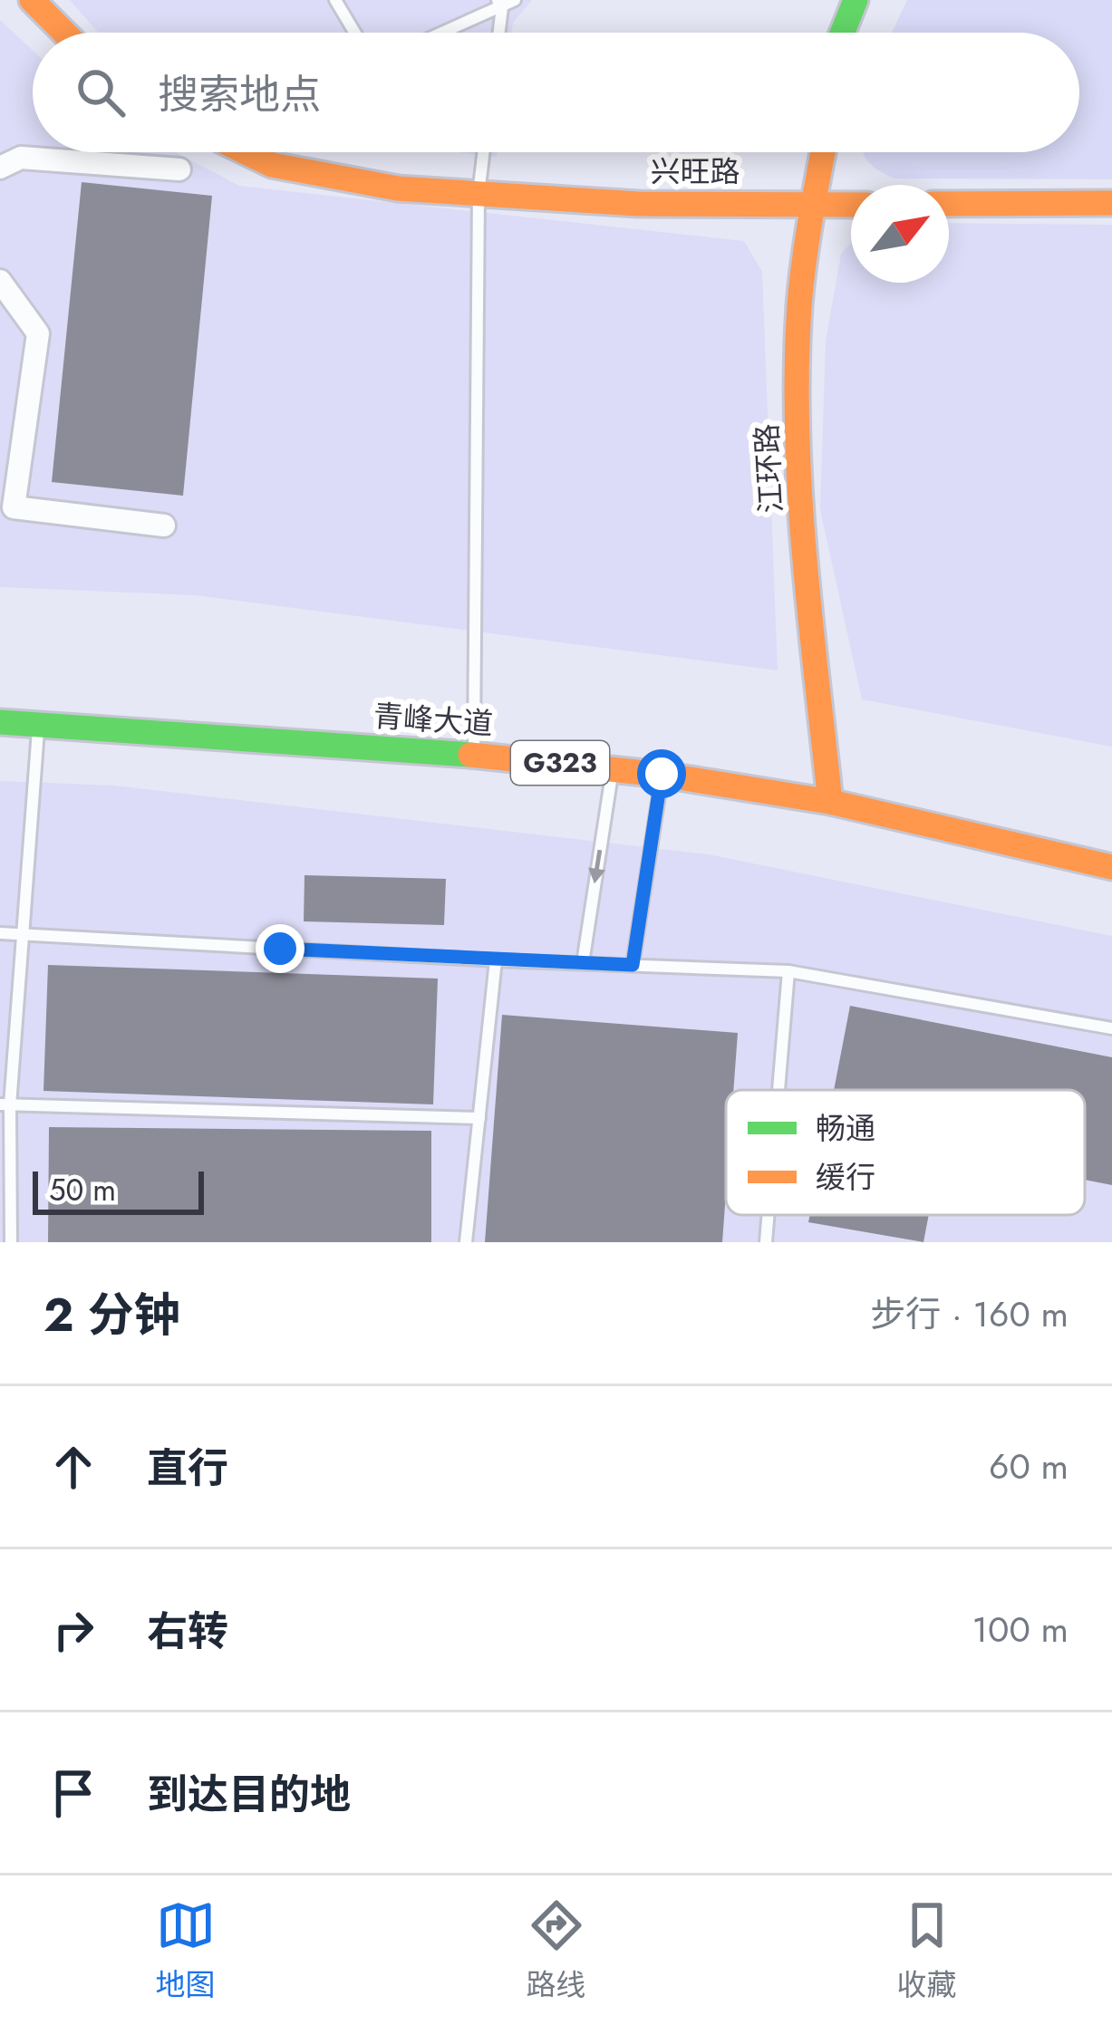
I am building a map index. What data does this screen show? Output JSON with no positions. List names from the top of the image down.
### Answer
{
  "streets": {
    "main road": [
      "兴旺路",
      "江环路",
      "青峰大道",
      "G323"
    ]
  },
  "crossings": [
    ["兴旺路", "江环路"],
    ["江环路", "青峰大道"]
  ],
  "legend": ["畅通", "缓行"],
  "scale_bar": "50 m",
  "north": "top right",
  "page": {
    "search": "搜索地点",
    "scale": "50 m",
    "heading": ["2 分钟", "步行 · 160 m"],
    "list": [
      ["直行", "60 m"],
      ["右转", "100 m"],
      "到达目的地"
    ],
    "nav": ["地图", "路线", "收藏"]
  }
}
